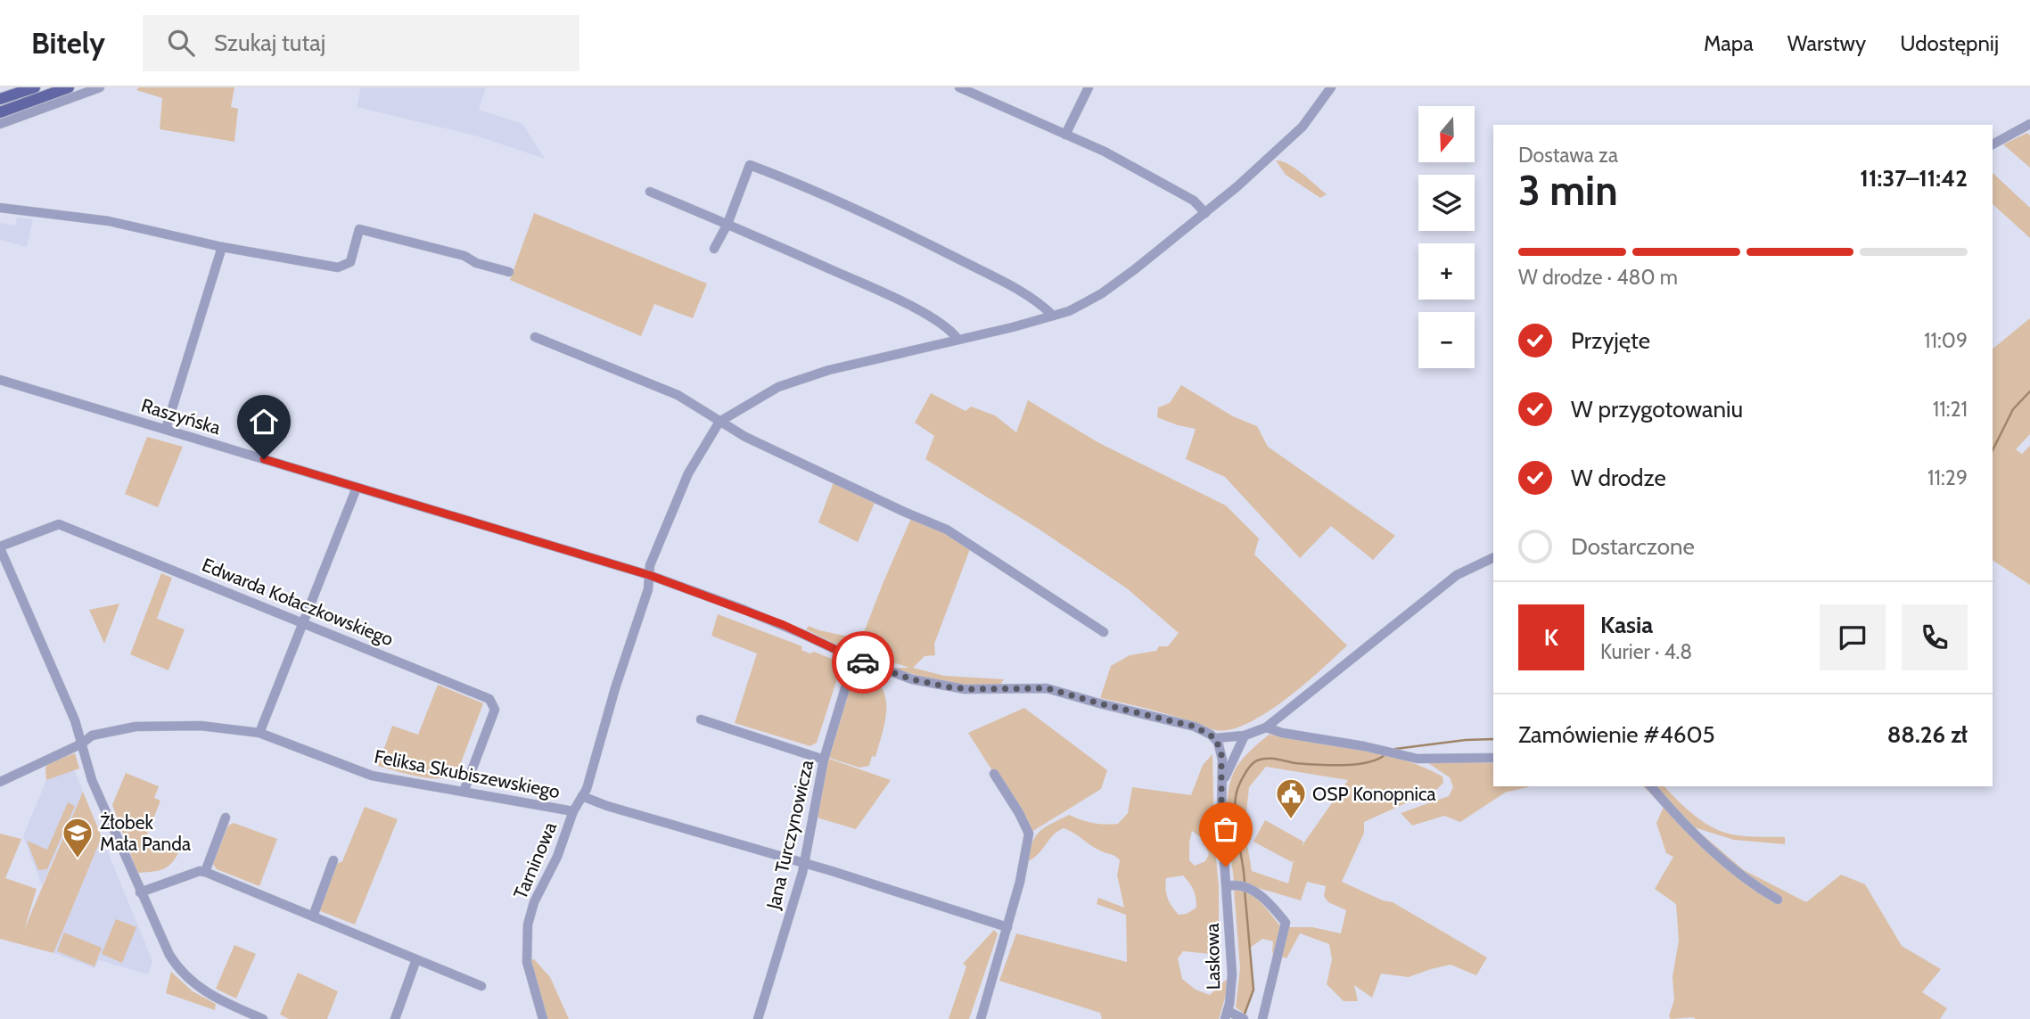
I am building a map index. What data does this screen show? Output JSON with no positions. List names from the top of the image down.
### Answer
{
  "streets": {
    "street": [
      "Raszyńska",
      "Edwarda Kołaczkowskiego",
      "Feliksa Skubiszewskiego",
      "Jana Turczynowicza",
      "Tarninowa",
      "Laskowa"
    ]
  },
  "crossings": [
    ["Raszyńska", "Jana Turczynowicza"],
    ["Raszyńska", "Tarninowa"],
    ["Raszyńska", "Laskowa"],
    ["Edwarda Kołaczkowskiego", "Feliksa Skubiszewskiego"],
    ["Feliksa Skubiszewskiego", "Jana Turczynowicza"],
    ["Feliksa Skubiszewskiego", "Tarninowa"]
  ],
  "places": {
    "public building": ["OSP Konopnica"],
    "school or university": ["Żłobek Mała Panda"]
  },
  "north": "bottom",
  "page": {
    "header": "Bitely",
    "search": "Szukaj tutaj",
    "nav": ["Mapa", "Warstwy", "Udostępnij"],
    "map_buttons": ["+", "−"],
    "heading": ["3 min", "Dostawa za", "11:37–11:42"],
    "panel": [
      "Kasia",
      "Kurier · 4.8",
      "Zamówienie #4605",
      "88.26 zł"
    ],
    "bar": "W drodze · 480 m",
    "list": [
      ["Przyjęte", "11:09"],
      ["W przygotowaniu", "11:21"],
      ["W drodze", "11:29"],
      "Dostarczone"
    ],
    "round": "K"
  }
}
